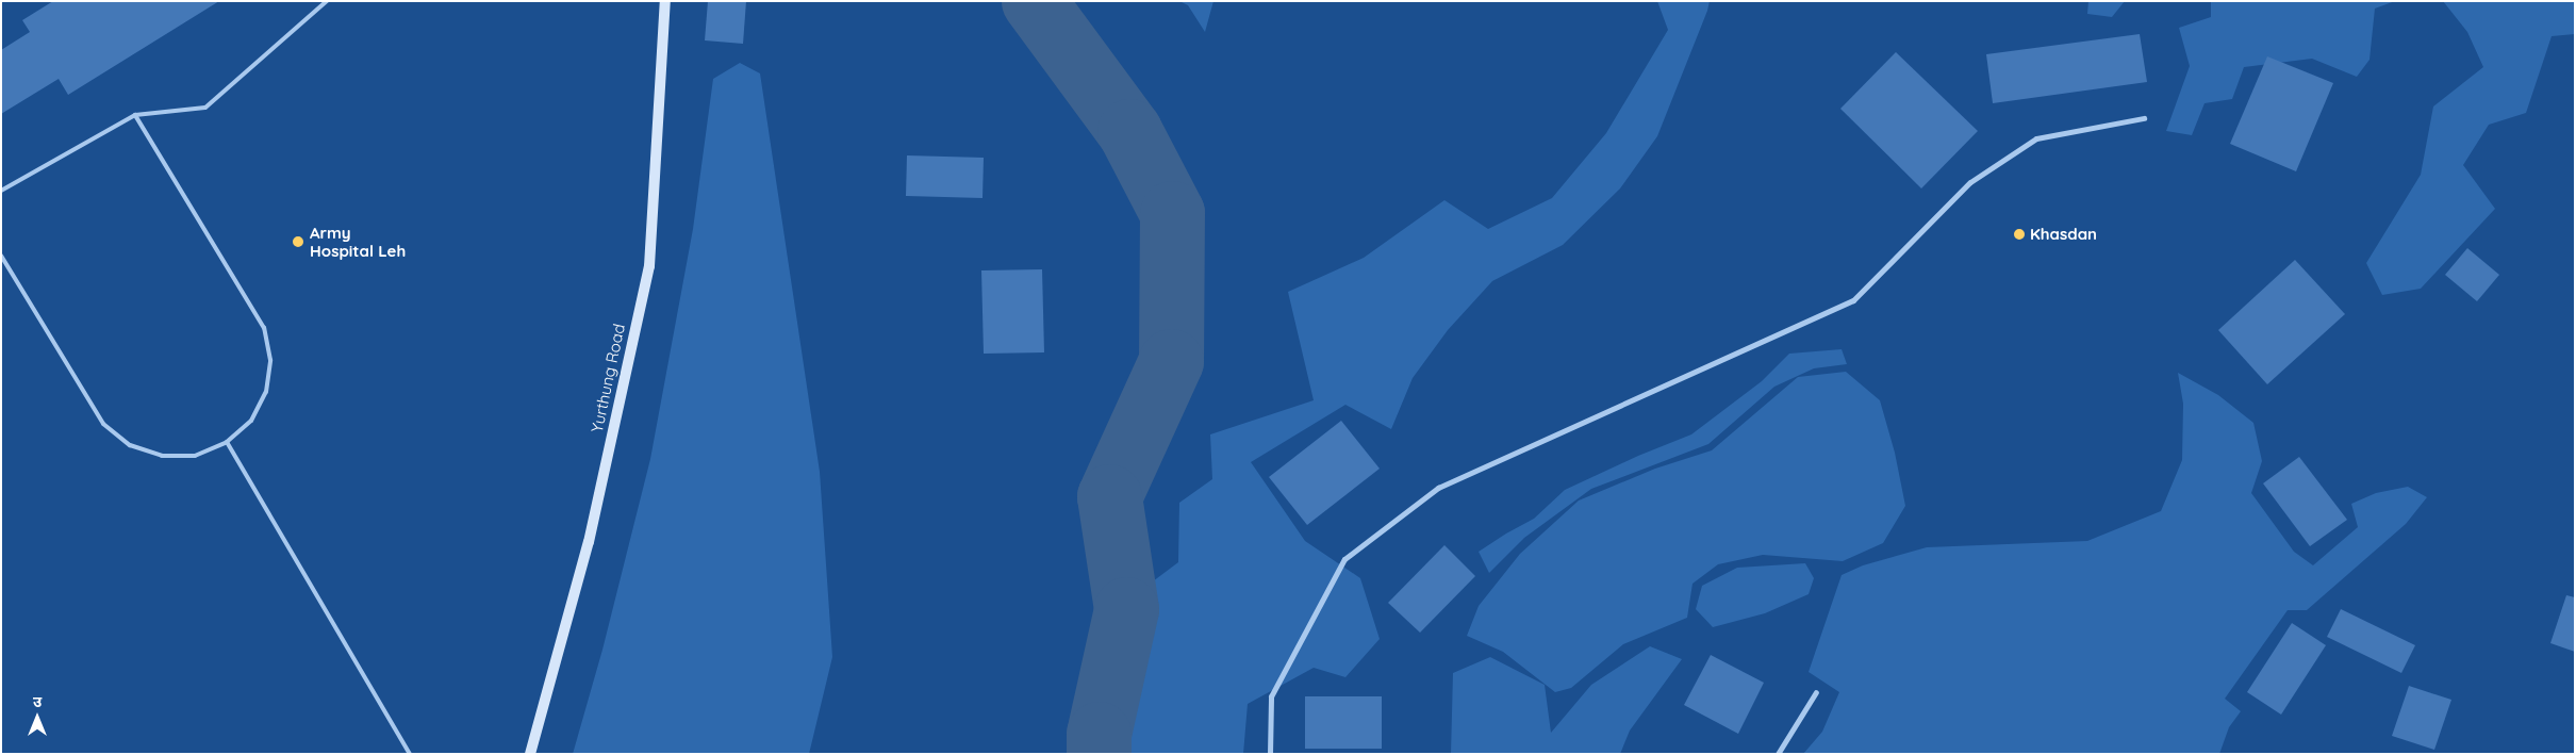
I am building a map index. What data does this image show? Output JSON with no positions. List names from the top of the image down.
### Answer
{
  "streets": {
    "main road": ["Yurthung Road"]
  },
  "places": ["Khasdan", "Army Hospital Leh"],
  "north": "top"
}
